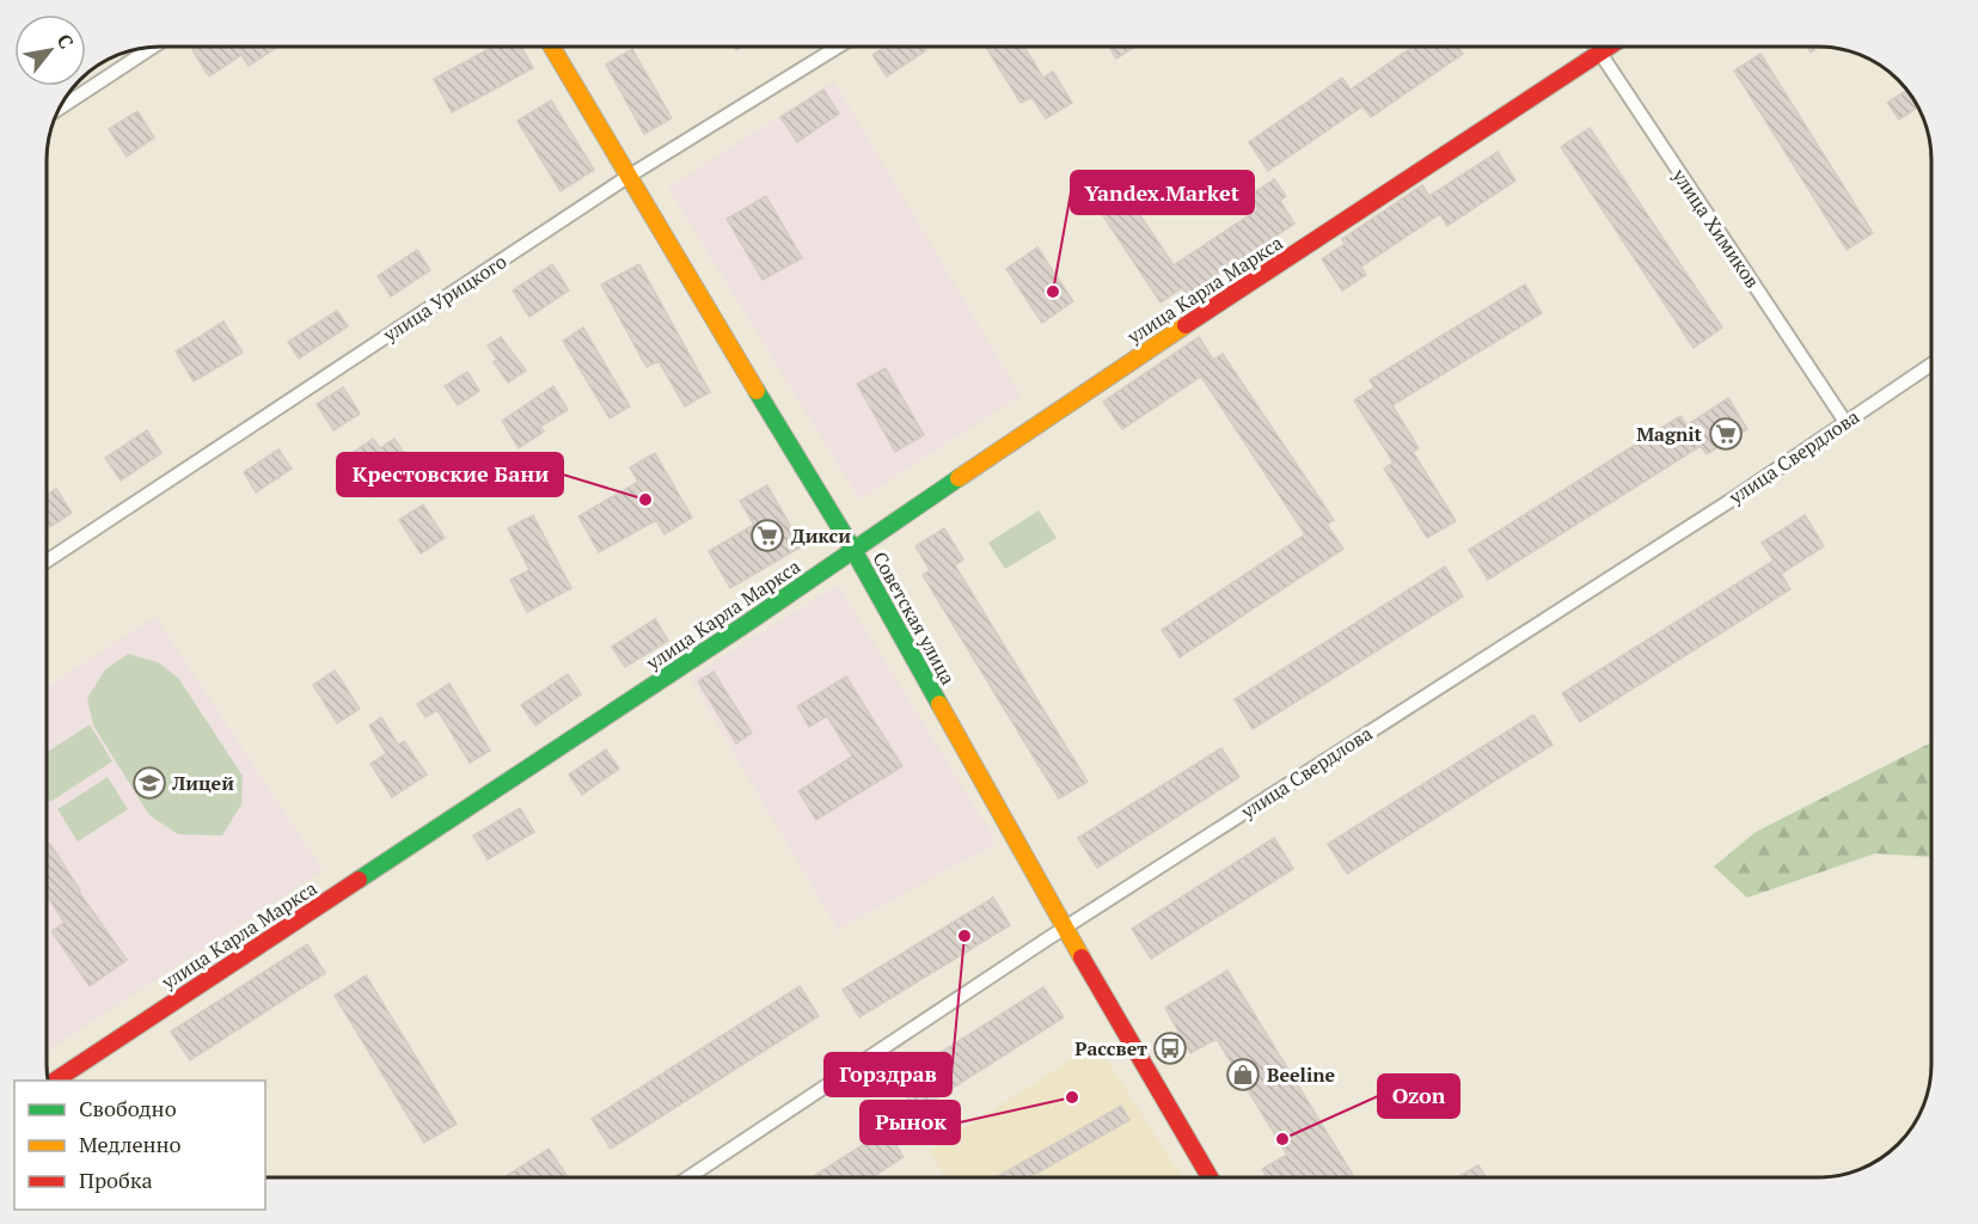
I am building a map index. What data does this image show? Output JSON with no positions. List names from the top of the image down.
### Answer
{
  "streets": {
    "street": [
      "улица Химиков",
      "улица Карла Маркса",
      "улица Урицкого",
      "улица Свердлова",
      "Советская улица"
    ]
  },
  "crossings": [
    ["улица Химиков", "улица Карла Маркса"],
    ["улица Химиков", "улица Свердлова"],
    ["улица Карла Маркса", "Советская улица"],
    ["улица Урицкого", "Советская улица"],
    ["улица Свердлова", "Советская улица"]
  ],
  "places": {
    "other": [
      "Yandex.Market",
      "Крестовские Бани",
      "Горздрав",
      "Рынок",
      "Ozon"
    ],
    "supermarket": ["Magnit", "Дикси"],
    "school or university": ["Лицей"],
    "bus stop": ["Рассвет"],
    "shop": ["Beeline"]
  },
  "legend": ["Свободно", "Медленно", "Пробка"],
  "north": "top right"
}
